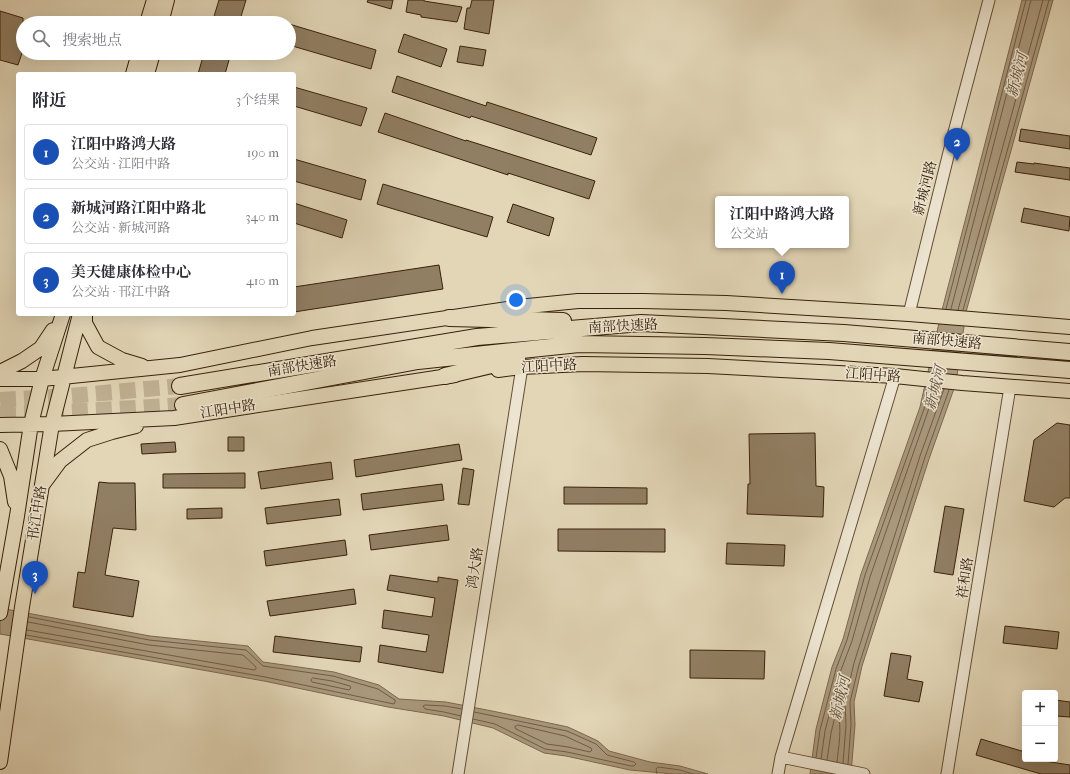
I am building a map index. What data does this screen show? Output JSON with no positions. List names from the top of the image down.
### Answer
{
  "streets": {
    "highway": ["南部快速路"],
    "main road": ["江阳中路", "邗江中路"],
    "street": ["新城河路", "鸿大路", "祥和路"]
  },
  "crossings": [
    ["南部快速路", "江阳中路"],
    ["江阳中路", "邗江中路"],
    ["江阳中路", "鸿大路"],
    ["江阳中路", "祥和路"]
  ],
  "water": ["新城河"],
  "page": {
    "search": "搜索地点",
    "heading": ["附近", "3个结果"],
    "list": [
      {
        "mark": "1",
        "name": "江阳中路鸿大路",
        "note": "公交站 · 江阳中路",
        "value": "190 m"
      },
      {
        "mark": "2",
        "name": "新城河路江阳中路北",
        "note": "公交站 · 新城河路",
        "value": "340 m"
      },
      {
        "mark": "3",
        "name": "美天健康体检中心",
        "note": "公交站 · 邗江中路",
        "value": "410 m"
      }
    ],
    "pins": ["2", "1", "3"],
    "popup": ["江阳中路鸿大路", "公交站"],
    "map_buttons": ["+", "−"]
  }
}
